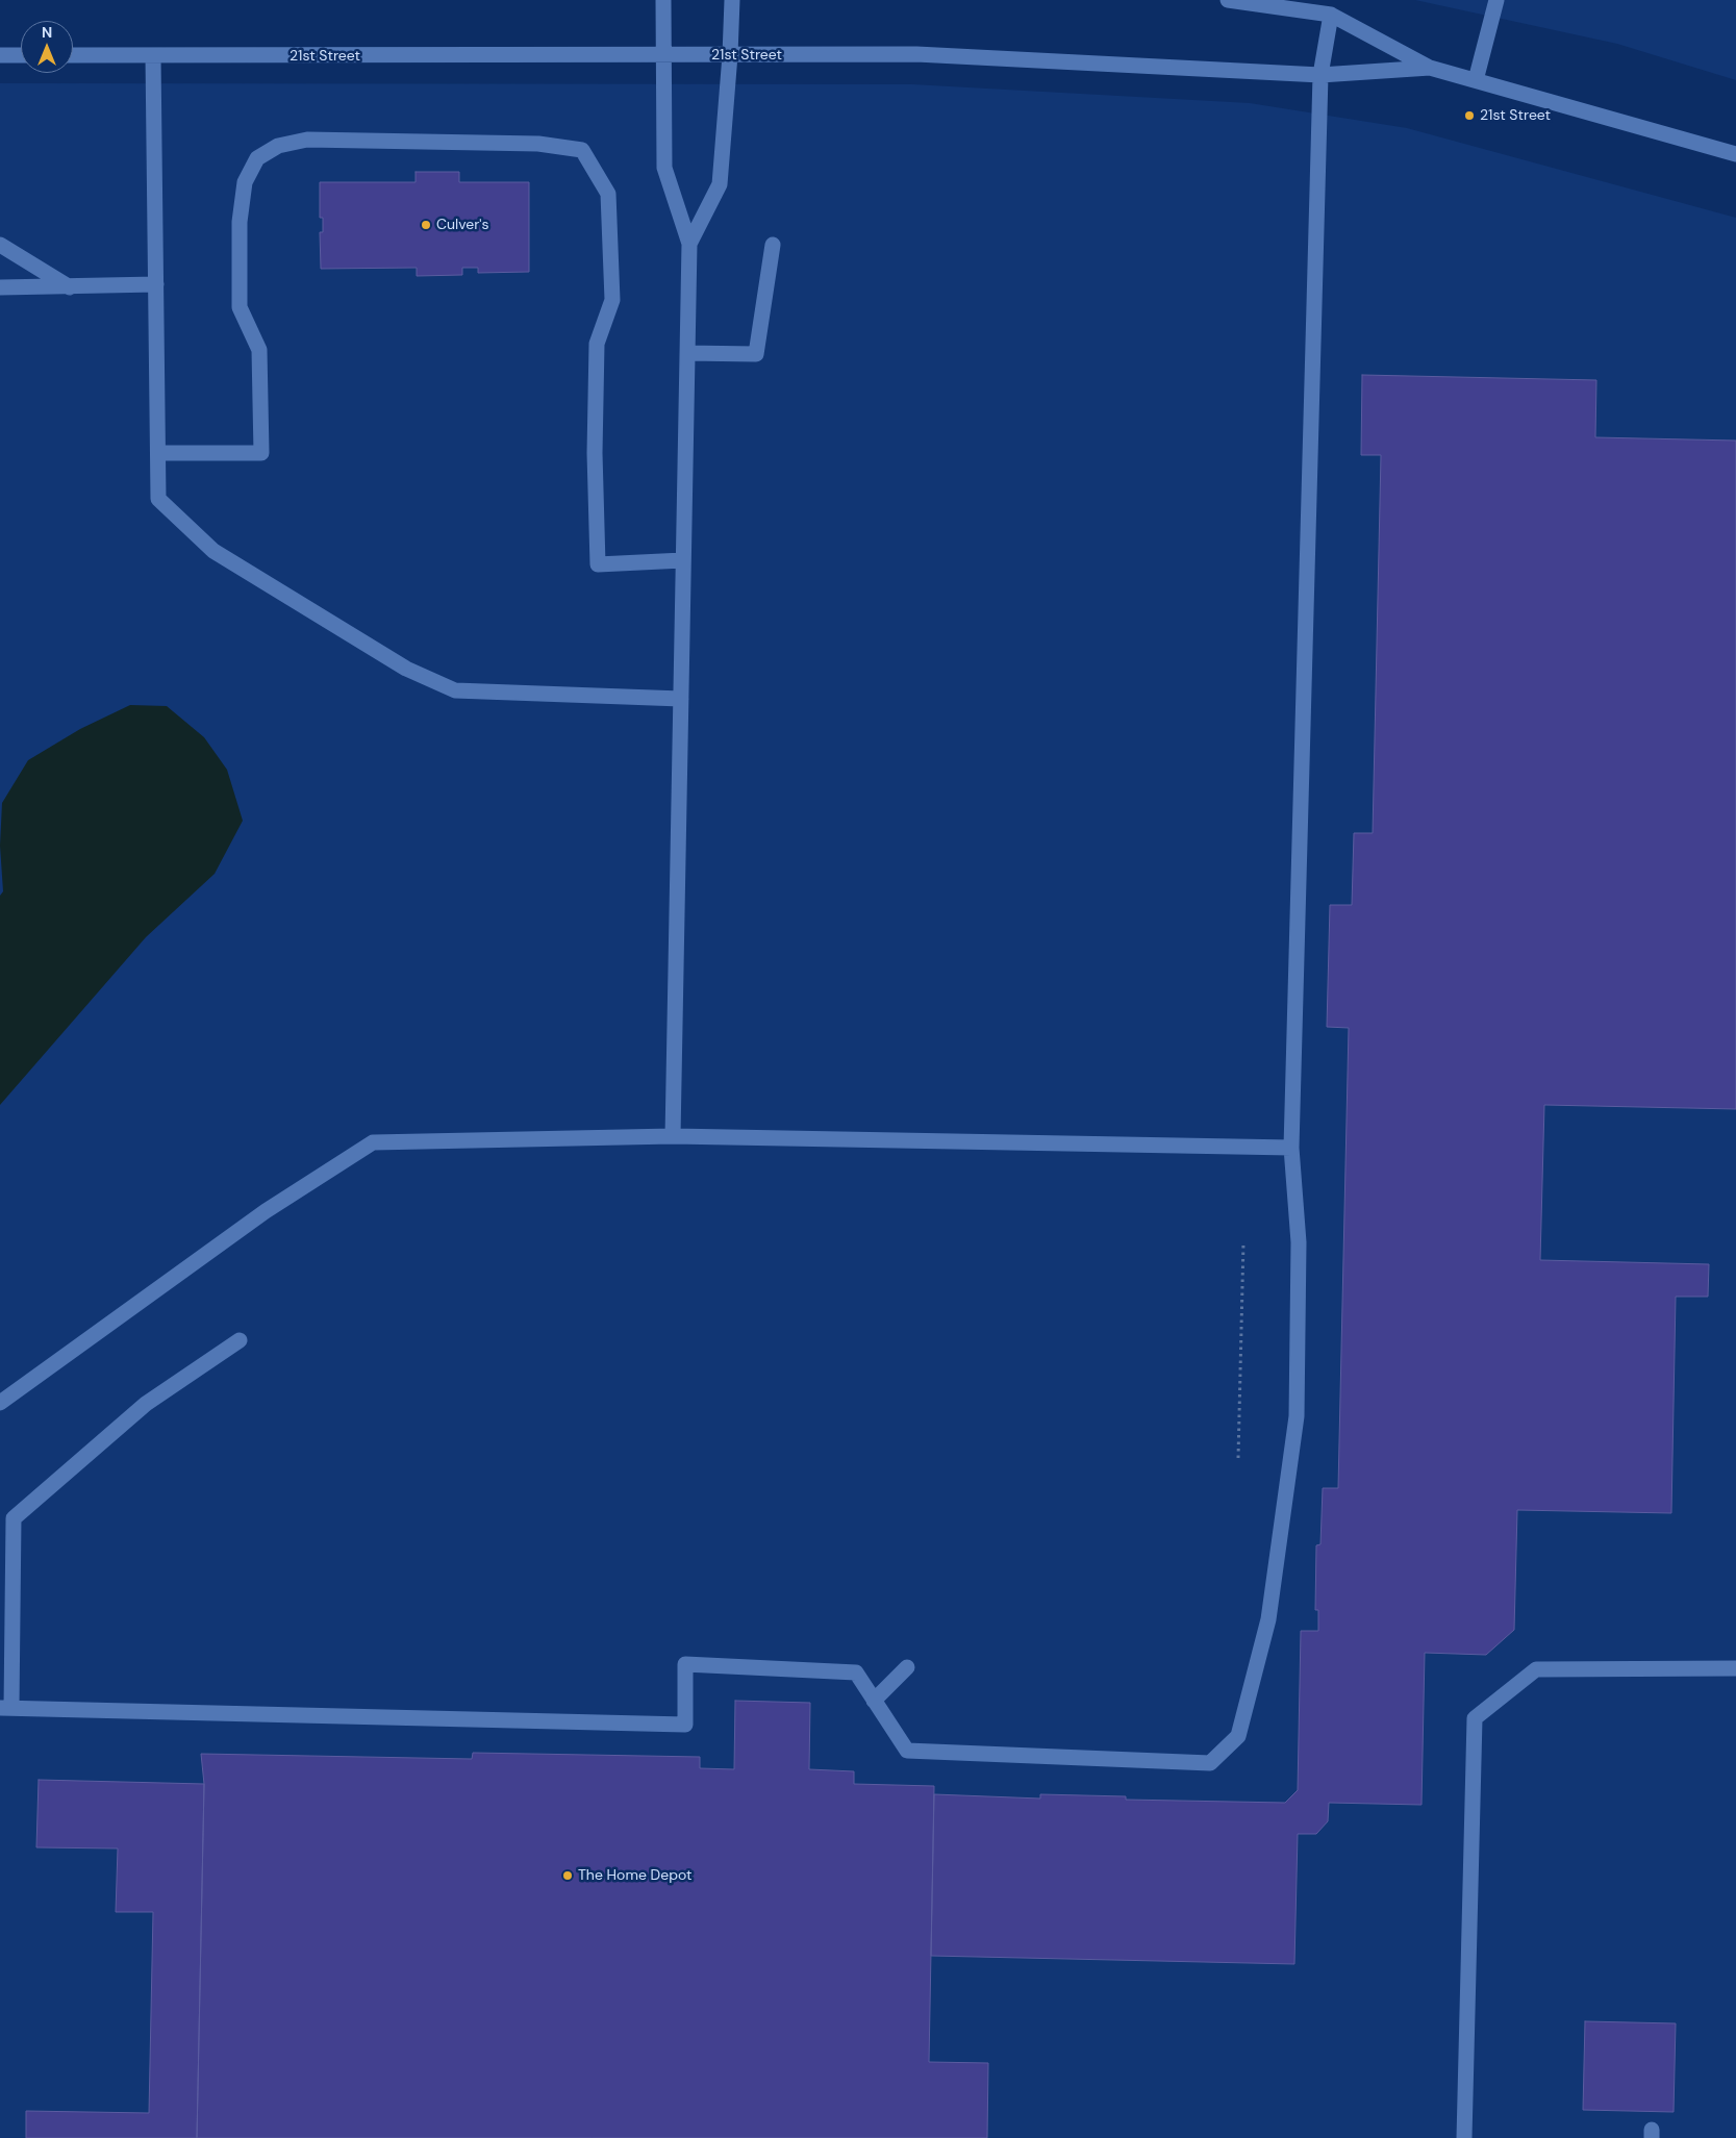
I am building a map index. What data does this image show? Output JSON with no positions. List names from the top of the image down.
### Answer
{
  "streets": {
    "street": ["21st Street"]
  },
  "places": ["21st Street", "Culver's", "The Home Depot"],
  "north": "top"
}
